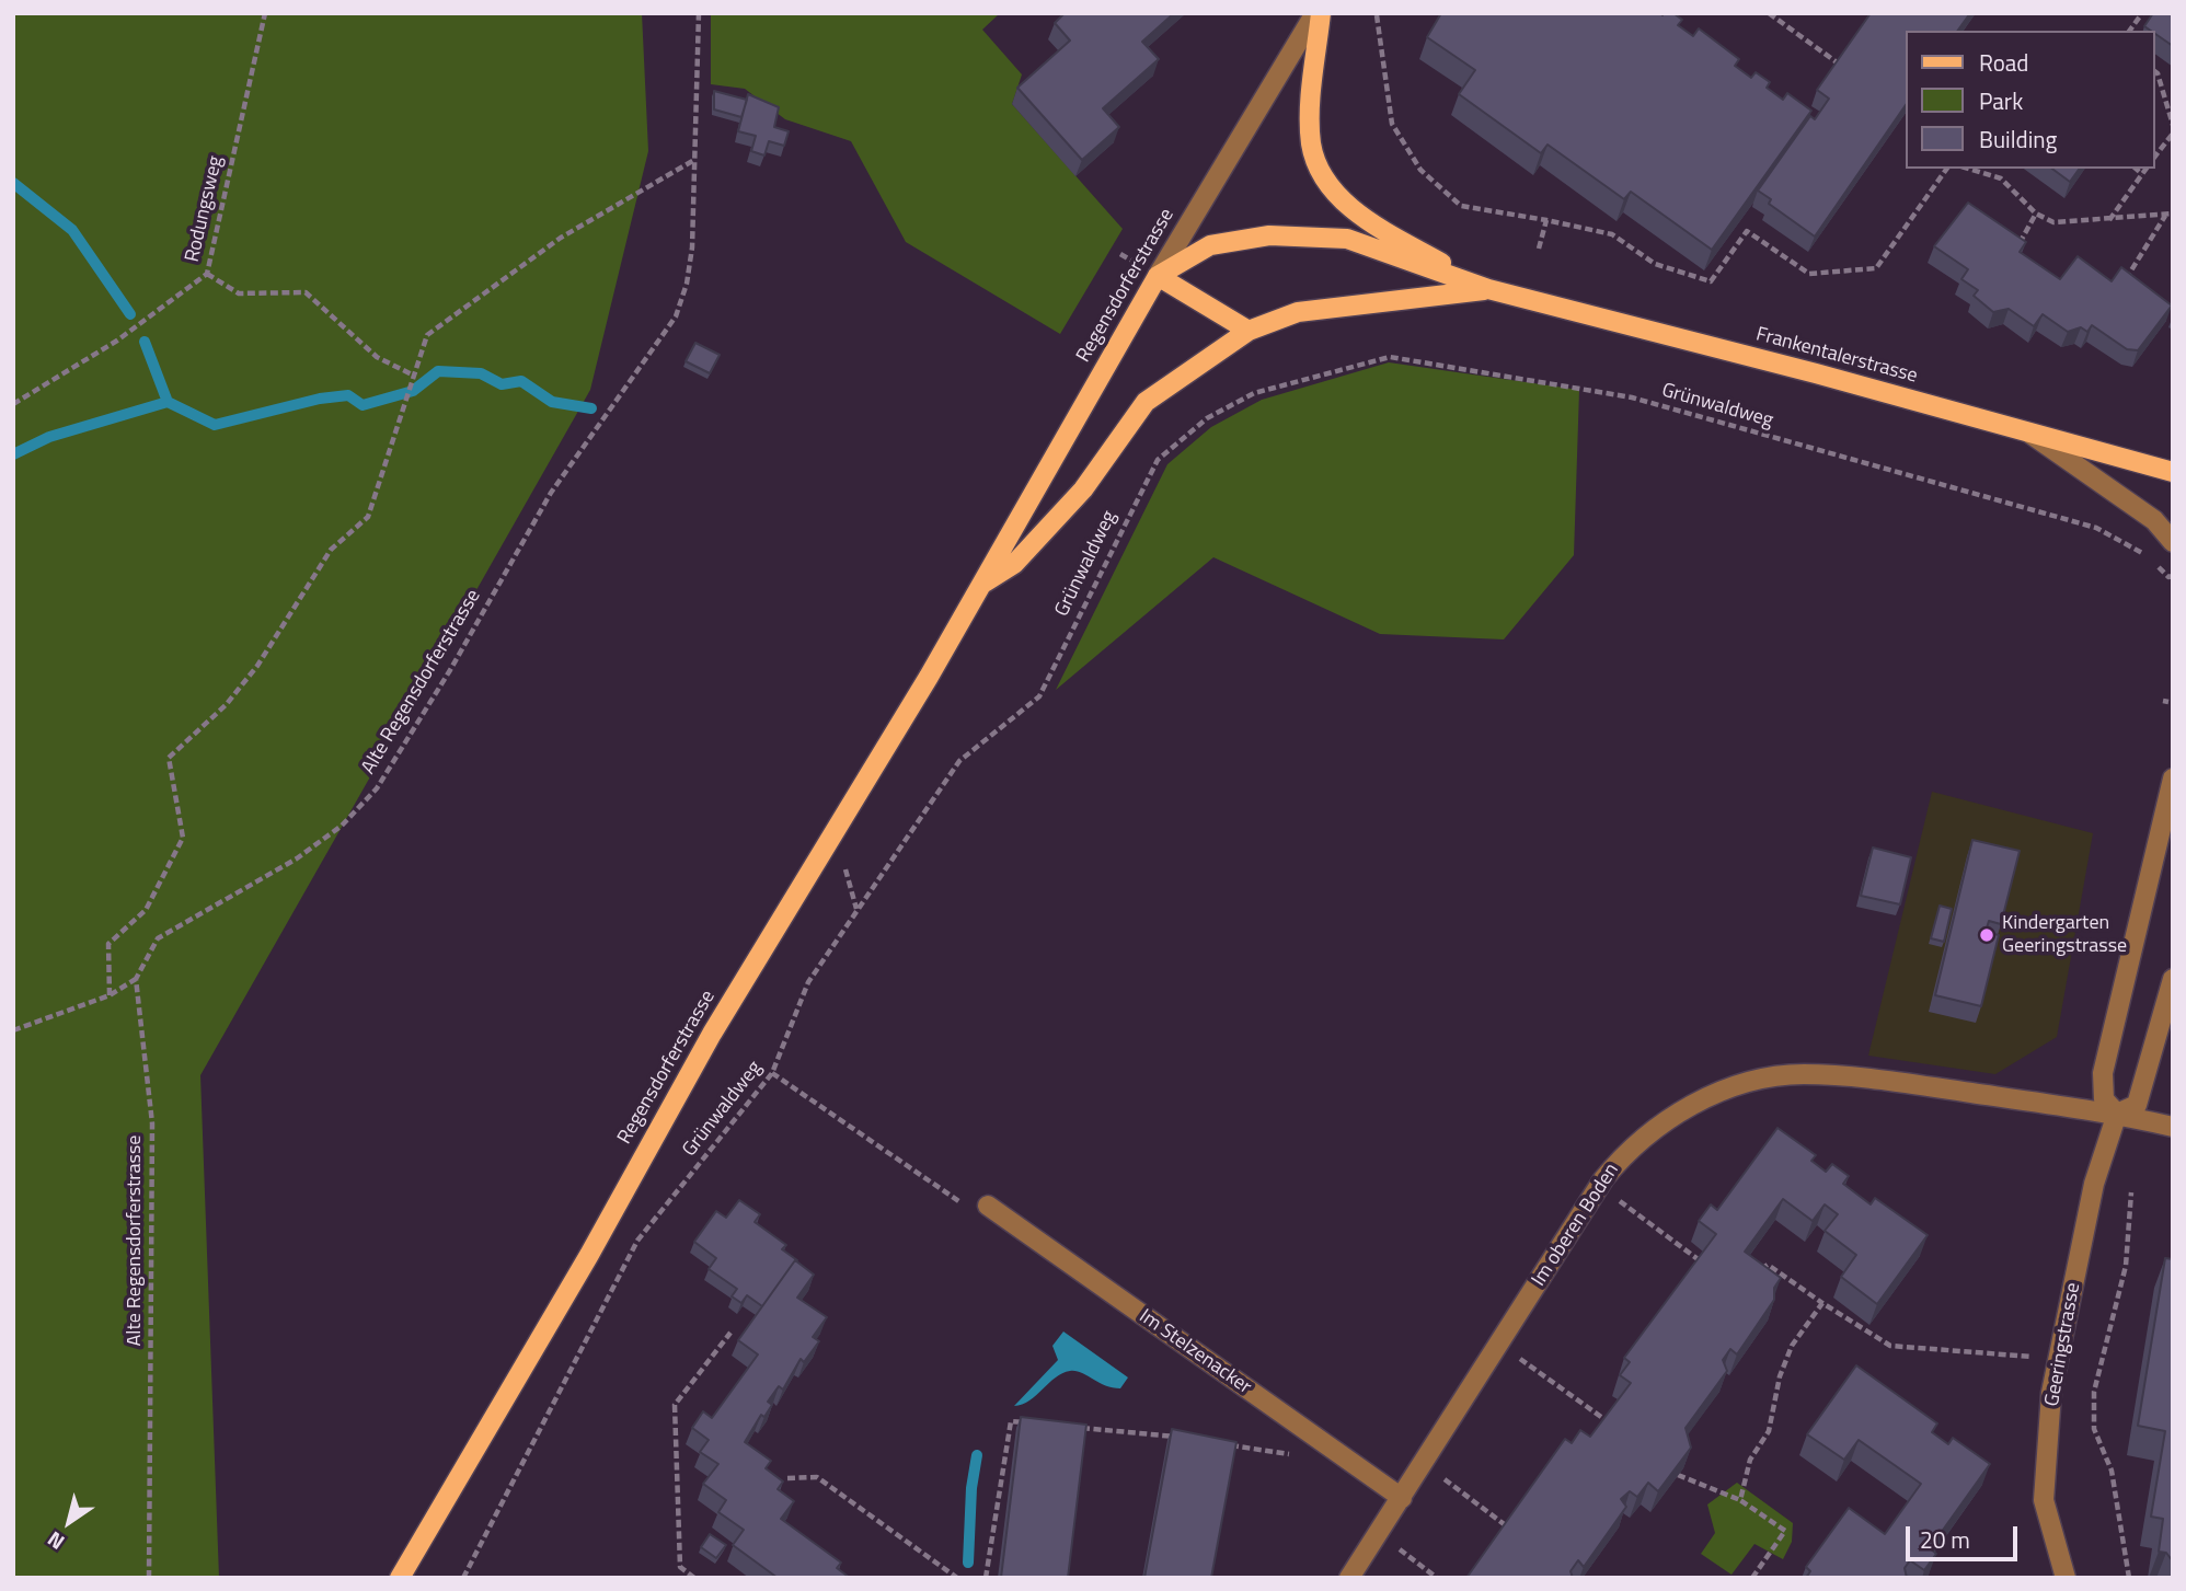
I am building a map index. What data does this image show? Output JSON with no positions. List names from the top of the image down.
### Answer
{
  "streets": {
    "main road": ["Regensdorferstrasse", "Frankentalerstrasse"],
    "street": ["Im oberen Boden", "Geeringstrasse", "Im Stelzenacker"],
    "path": ["Rodungsweg", "Grünwaldweg", "Alte Regensdorferstrasse"]
  },
  "crossings": [
    ["Regensdorferstrasse", "Frankentalerstrasse"],
    ["Im oberen Boden", "Geeringstrasse"],
    ["Im oberen Boden", "Im Stelzenacker"]
  ],
  "places": ["Kindergarten Geeringstrasse"],
  "legend": ["Road", "Park", "Building"],
  "scale_bar": "20 m",
  "north": "bottom left"
}
